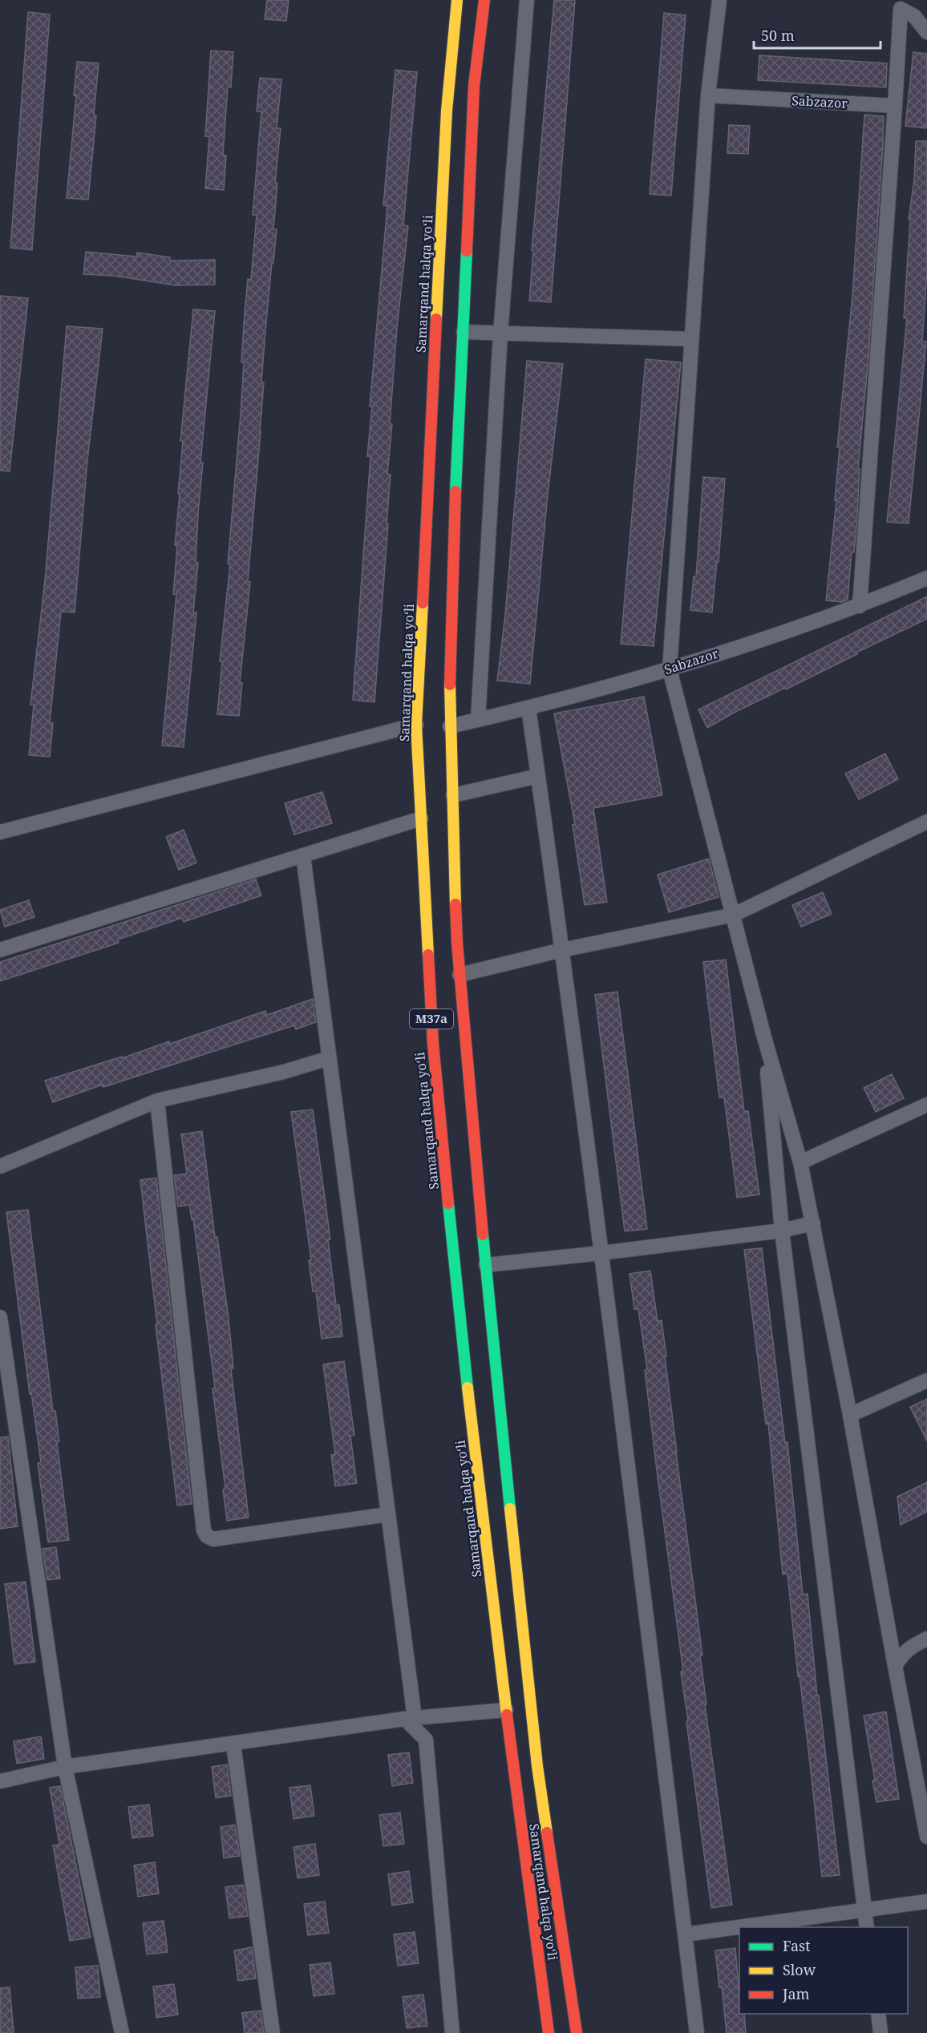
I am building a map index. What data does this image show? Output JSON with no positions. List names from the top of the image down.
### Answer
{
  "streets": {
    "highway": ["Samarqand halqa yoʻli", "M37a"],
    "street": ["Sabzazor"]
  },
  "crossings": [
    ["Sabzazor", "Samarqand halqa yoʻli"]
  ],
  "legend": ["Fast", "Slow", "Jam"],
  "scale_bar": "50 m"
}
